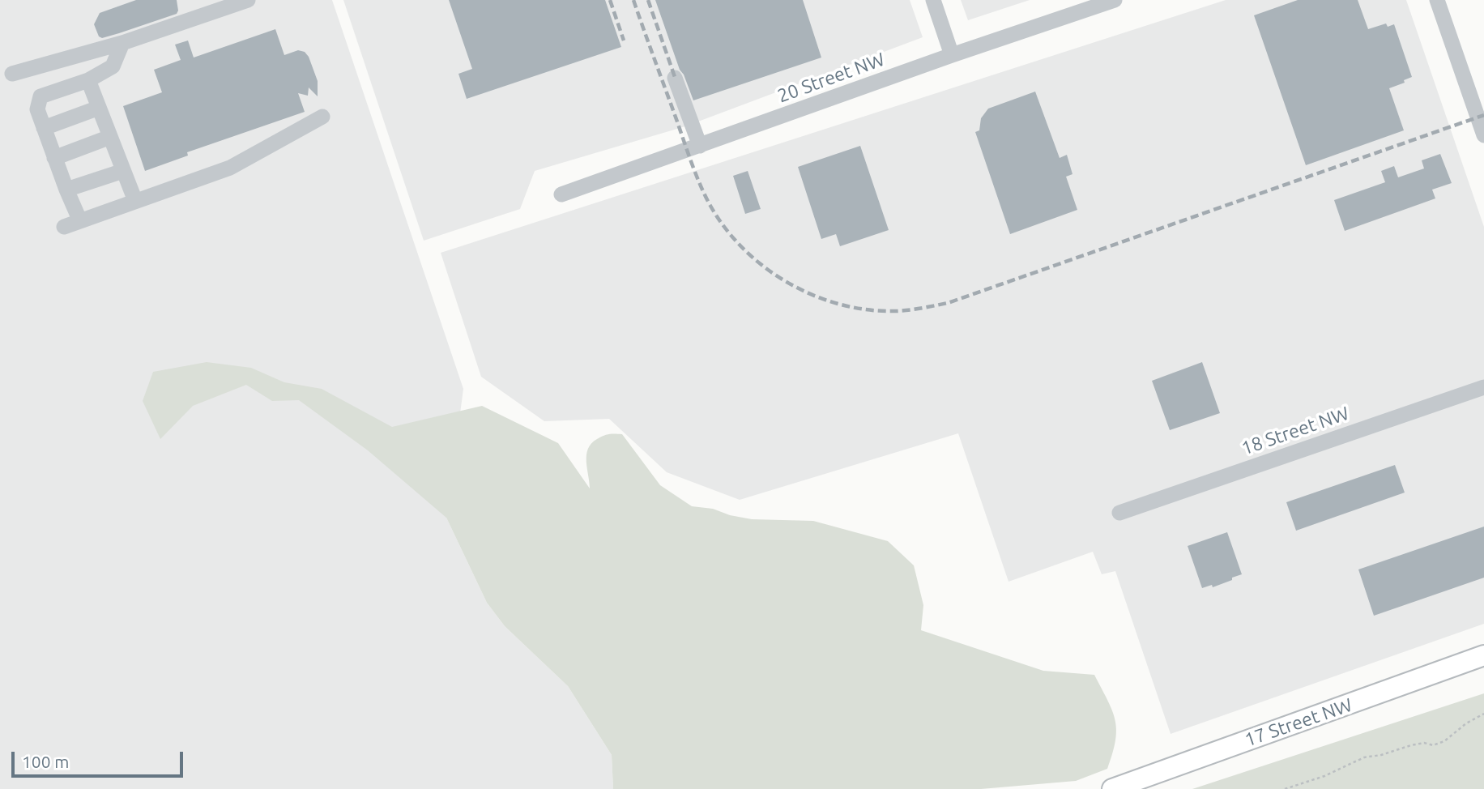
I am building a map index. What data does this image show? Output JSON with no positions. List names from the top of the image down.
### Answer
{
  "streets": {
    "main road": ["17 Street NW"],
    "street": ["20 Street NW", "18 Street NW"]
  },
  "scale_bar": "100 m"
}
